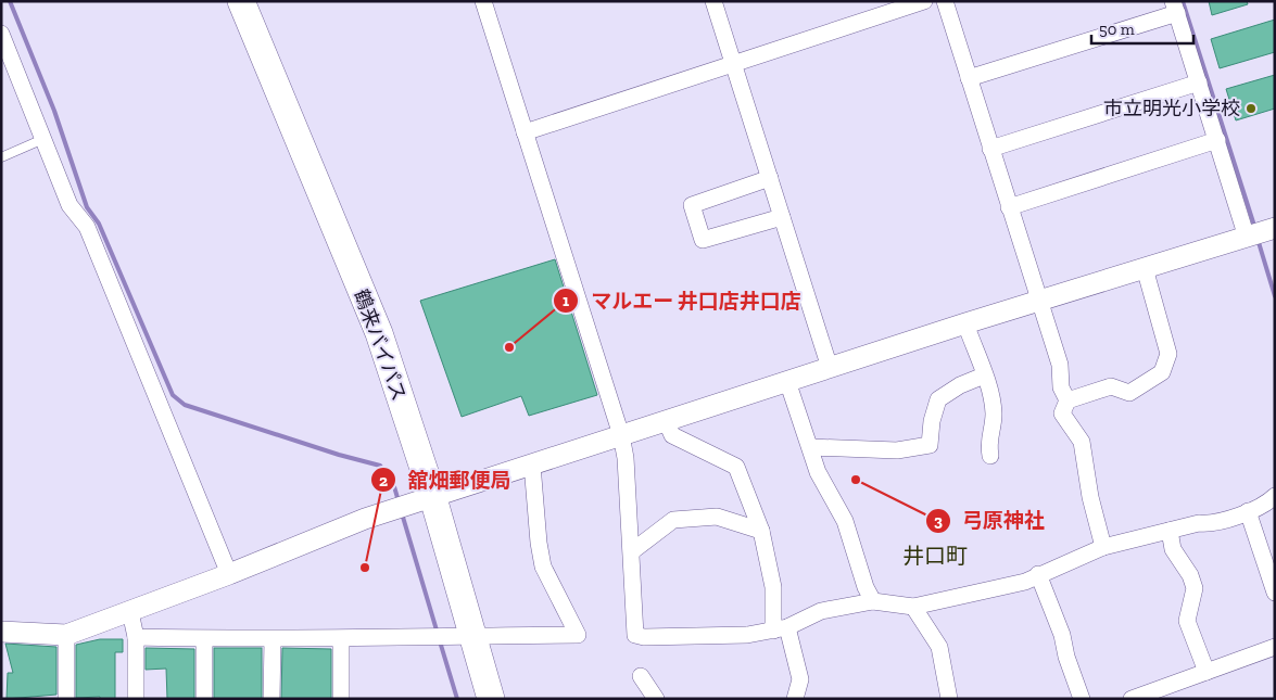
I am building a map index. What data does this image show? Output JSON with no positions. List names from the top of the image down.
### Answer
{
  "streets": {
    "highway": ["鶴来バイパス"]
  },
  "districts": ["井口町"],
  "places": [
    "市立明光小学校",
    "マルエー 井口店井口店",
    "弓原神社",
    "舘畑郵便局"
  ],
  "scale_bar": "50 m"
}
